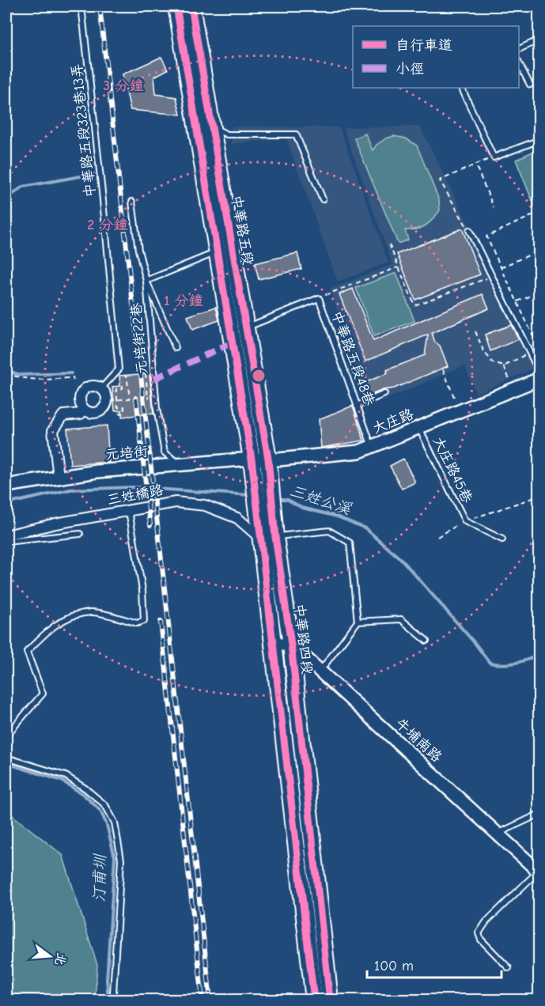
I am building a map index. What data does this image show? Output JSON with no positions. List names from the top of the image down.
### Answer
{
  "streets": {
    "main road": ["中華路五段", "中華路四段"],
    "street": [
      "大庄路",
      "元培街",
      "三姓橋路",
      "牛埔南路"
    ],
    "lane": [
      "中華路五段323巷13弄",
      "元培街22巷",
      "中華路五段48巷",
      "大庄路45巷"
    ]
  },
  "crossings": [
    ["中華路五段", "中華路五段48巷"],
    ["中華路五段", "大庄路"],
    ["中華路五段", "元培街"],
    ["中華路五段", "三姓橋路"],
    ["中華路五段", "中華路四段"],
    ["元培街22巷", "元培街"],
    ["中華路五段48巷", "大庄路"],
    ["大庄路", "元培街"],
    ["大庄路", "大庄路45巷"],
    ["三姓橋路", "中華路四段"],
    ["中華路四段", "牛埔南路"]
  ],
  "water": ["三姓公溪", "汀甫圳"],
  "legend": ["自行車道", "小徑"],
  "scale_bar": "100 m",
  "north": "right",
  "rings": ["3 分鐘", "2 分鐘", "1 分鐘"]
}
